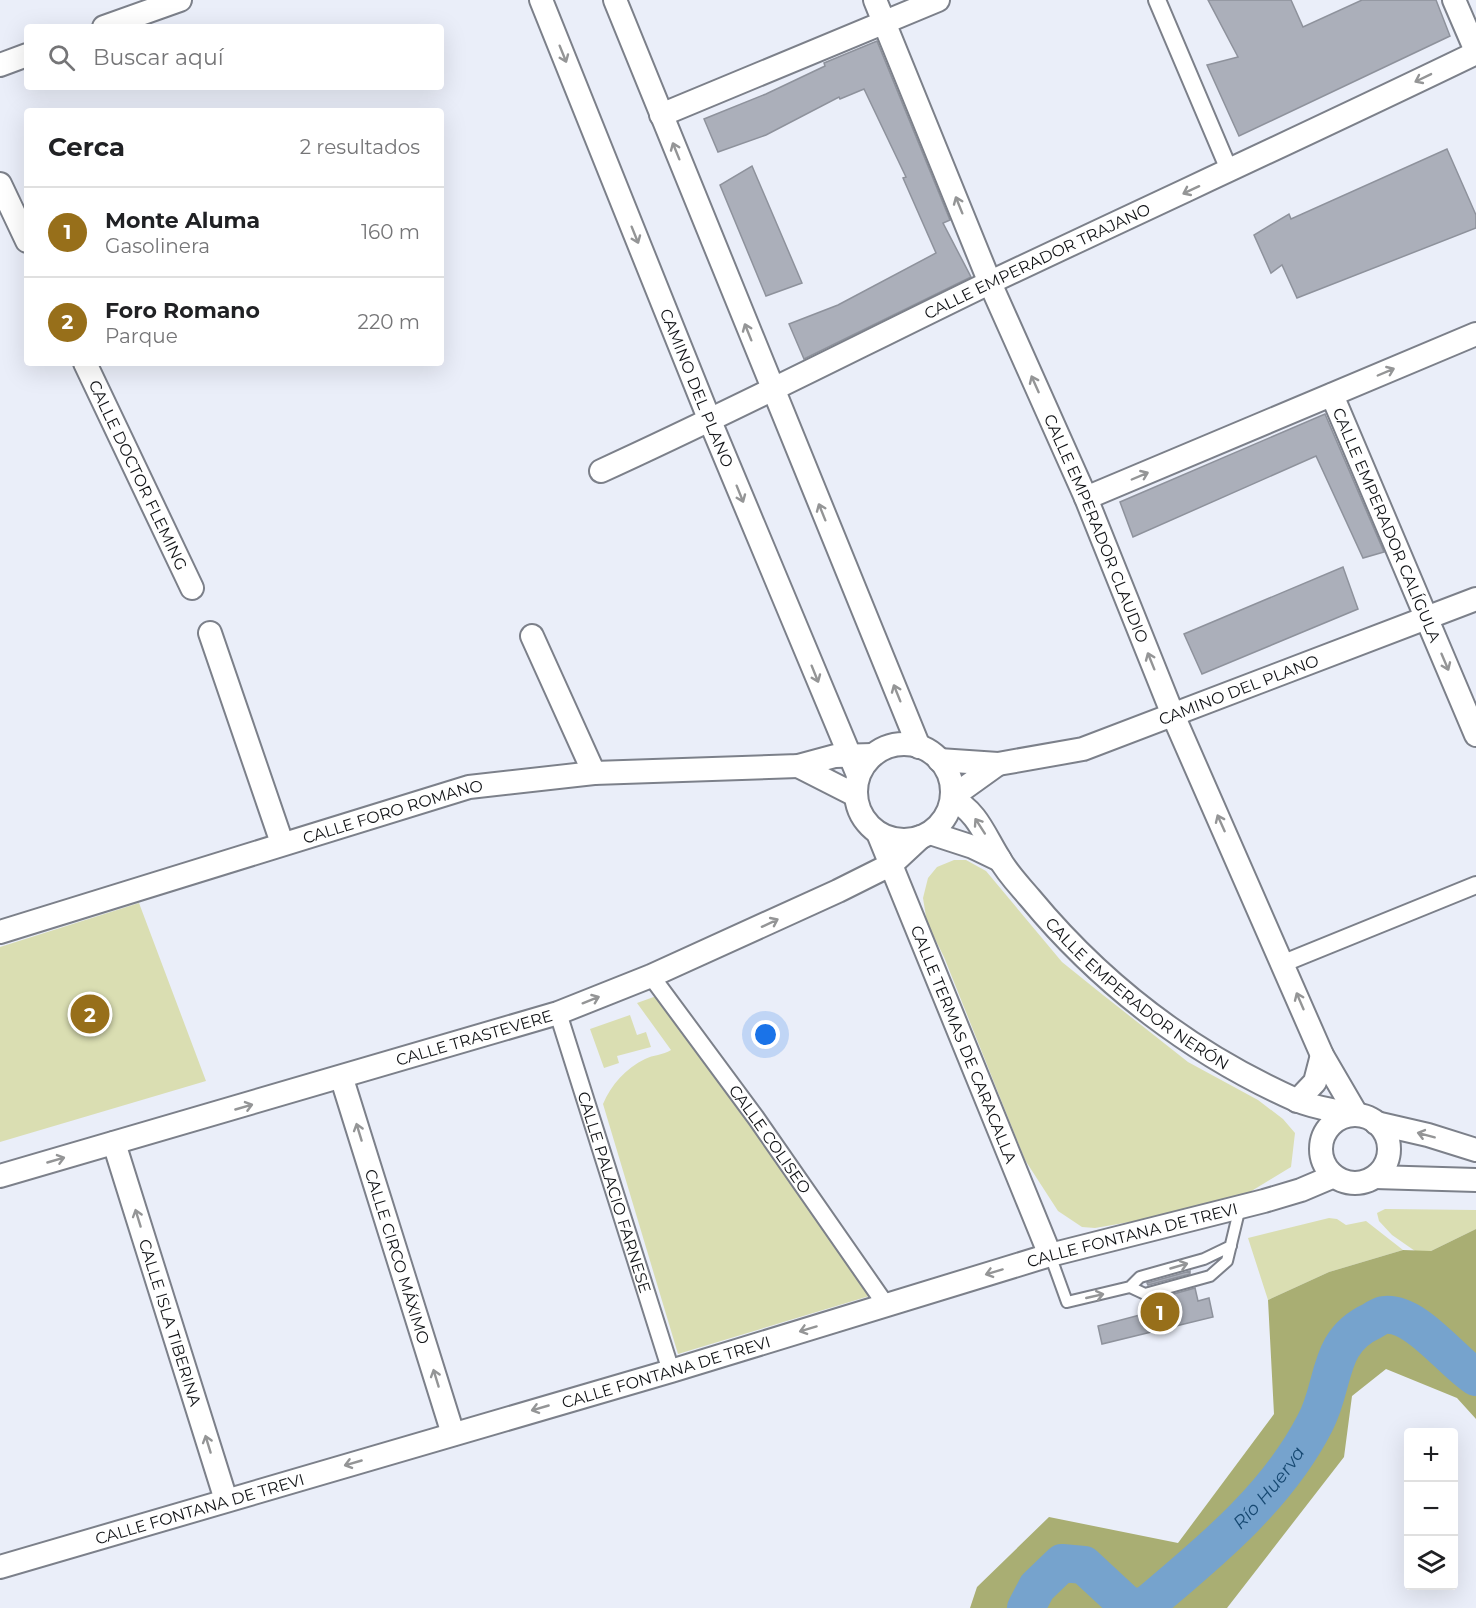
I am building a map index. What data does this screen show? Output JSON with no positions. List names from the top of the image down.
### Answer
{
  "streets": {
    "street": [
      "CALLE EMPERADOR TRAJANO",
      "CAMINO DEL PLANO",
      "CALLE DOCTOR FLEMING",
      "CALLE EMPERADOR CALÍGULA",
      "CALLE EMPERADOR CLAUDIO",
      "CALLE FORO ROMANO",
      "CALLE EMPERADOR NERÓN",
      "CALLE TRASTEVERE",
      "CALLE TERMAS DE CARACALLA",
      "CALLE COLISEO",
      "CALLE PALACIO FARNESE",
      "CALLE FONTANA DE TREVI",
      "CALLE CIRCO MÁXIMO",
      "CALLE ISLA TIBERINA"
    ]
  },
  "crossings": [
    ["CALLE EMPERADOR TRAJANO", "CAMINO DEL PLANO"],
    ["CALLE EMPERADOR TRAJANO", "CALLE EMPERADOR CLAUDIO"],
    ["CAMINO DEL PLANO", "CALLE EMPERADOR CALÍGULA"],
    ["CAMINO DEL PLANO", "CALLE EMPERADOR CLAUDIO"],
    ["CAMINO DEL PLANO", "CALLE FORO ROMANO"],
    ["CAMINO DEL PLANO", "CALLE EMPERADOR NERÓN"],
    ["CAMINO DEL PLANO", "CALLE TRASTEVERE"],
    ["CAMINO DEL PLANO", "CALLE TERMAS DE CARACALLA"],
    ["CALLE EMPERADOR CALÍGULA", "CALLE EMPERADOR CLAUDIO"],
    ["CALLE EMPERADOR CLAUDIO", "CALLE EMPERADOR NERÓN"],
    ["CALLE EMPERADOR CLAUDIO", "CALLE FONTANA DE TREVI"],
    ["CALLE FORO ROMANO", "CALLE EMPERADOR NERÓN"],
    ["CALLE FORO ROMANO", "CALLE TRASTEVERE"],
    ["CALLE FORO ROMANO", "CALLE TERMAS DE CARACALLA"],
    ["CALLE EMPERADOR NERÓN", "CALLE TRASTEVERE"],
    ["CALLE EMPERADOR NERÓN", "CALLE TERMAS DE CARACALLA"],
    ["CALLE EMPERADOR NERÓN", "CALLE FONTANA DE TREVI"],
    ["CALLE TRASTEVERE", "CALLE TERMAS DE CARACALLA"],
    ["CALLE TRASTEVERE", "CALLE COLISEO"],
    ["CALLE TRASTEVERE", "CALLE PALACIO FARNESE"],
    ["CALLE TRASTEVERE", "CALLE CIRCO MÁXIMO"],
    ["CALLE TRASTEVERE", "CALLE ISLA TIBERINA"],
    ["CALLE TERMAS DE CARACALLA", "CALLE FONTANA DE TREVI"],
    ["CALLE COLISEO", "CALLE FONTANA DE TREVI"],
    ["CALLE PALACIO FARNESE", "CALLE FONTANA DE TREVI"],
    ["CALLE FONTANA DE TREVI", "CALLE CIRCO MÁXIMO"],
    ["CALLE FONTANA DE TREVI", "CALLE ISLA TIBERINA"]
  ],
  "one_way": [
    "CALLE EMPERADOR TRAJANO",
    "CALLE EMPERADOR CLAUDIO",
    "CALLE TRASTEVERE",
    "CALLE FONTANA DE TREVI",
    "CALLE CIRCO MÁXIMO",
    "CALLE ISLA TIBERINA"
  ],
  "water": ["Río Huerva"],
  "page": {
    "search": "Buscar aquí",
    "heading": ["Cerca", "2 resultados"],
    "list": [
      {
        "mark": "1",
        "name": "Monte Aluma",
        "note": "Gasolinera",
        "value": "160 m"
      },
      {
        "mark": "2",
        "name": "Foro Romano",
        "note": "Parque",
        "value": "220 m"
      }
    ],
    "pins": ["2", "1"],
    "map_buttons": ["+", "−"]
  }
}
